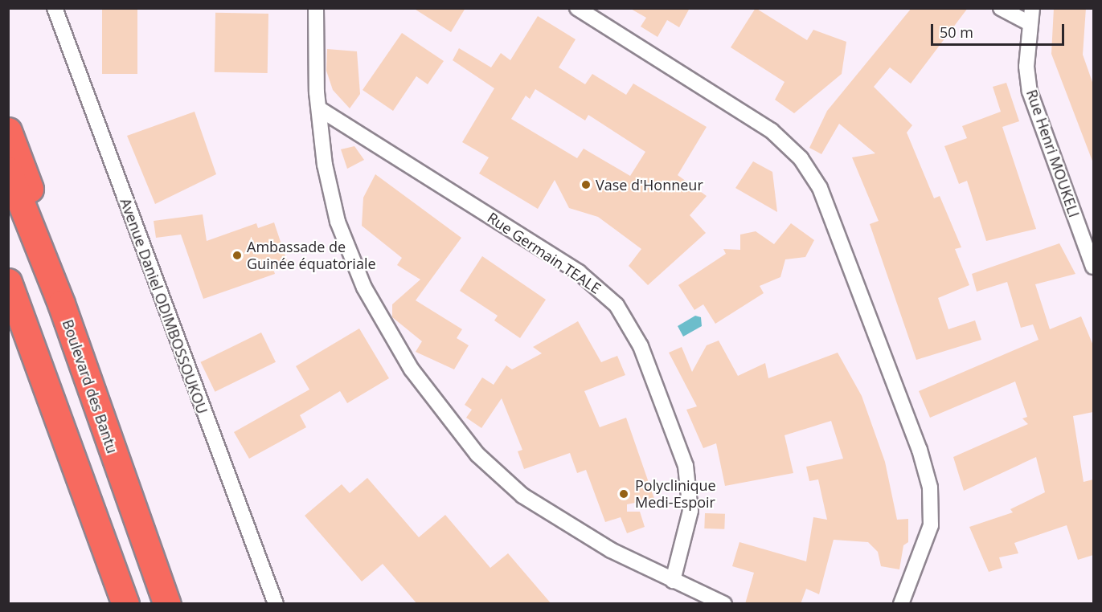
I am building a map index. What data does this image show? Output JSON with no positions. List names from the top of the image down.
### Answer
{
  "streets": {
    "highway": ["Boulevard des Bantu"],
    "street": ["Rue Henri MOUKELI", "Rue Germain TEALE", "Avenue Daniel ODIMBOSSOUKOU"]
  },
  "places": ["Vase d'Honneur", "Ambassade de Guinée équatoriale", "Polyclinique Medi-Espoir"],
  "scale_bar": "50 m"
}
